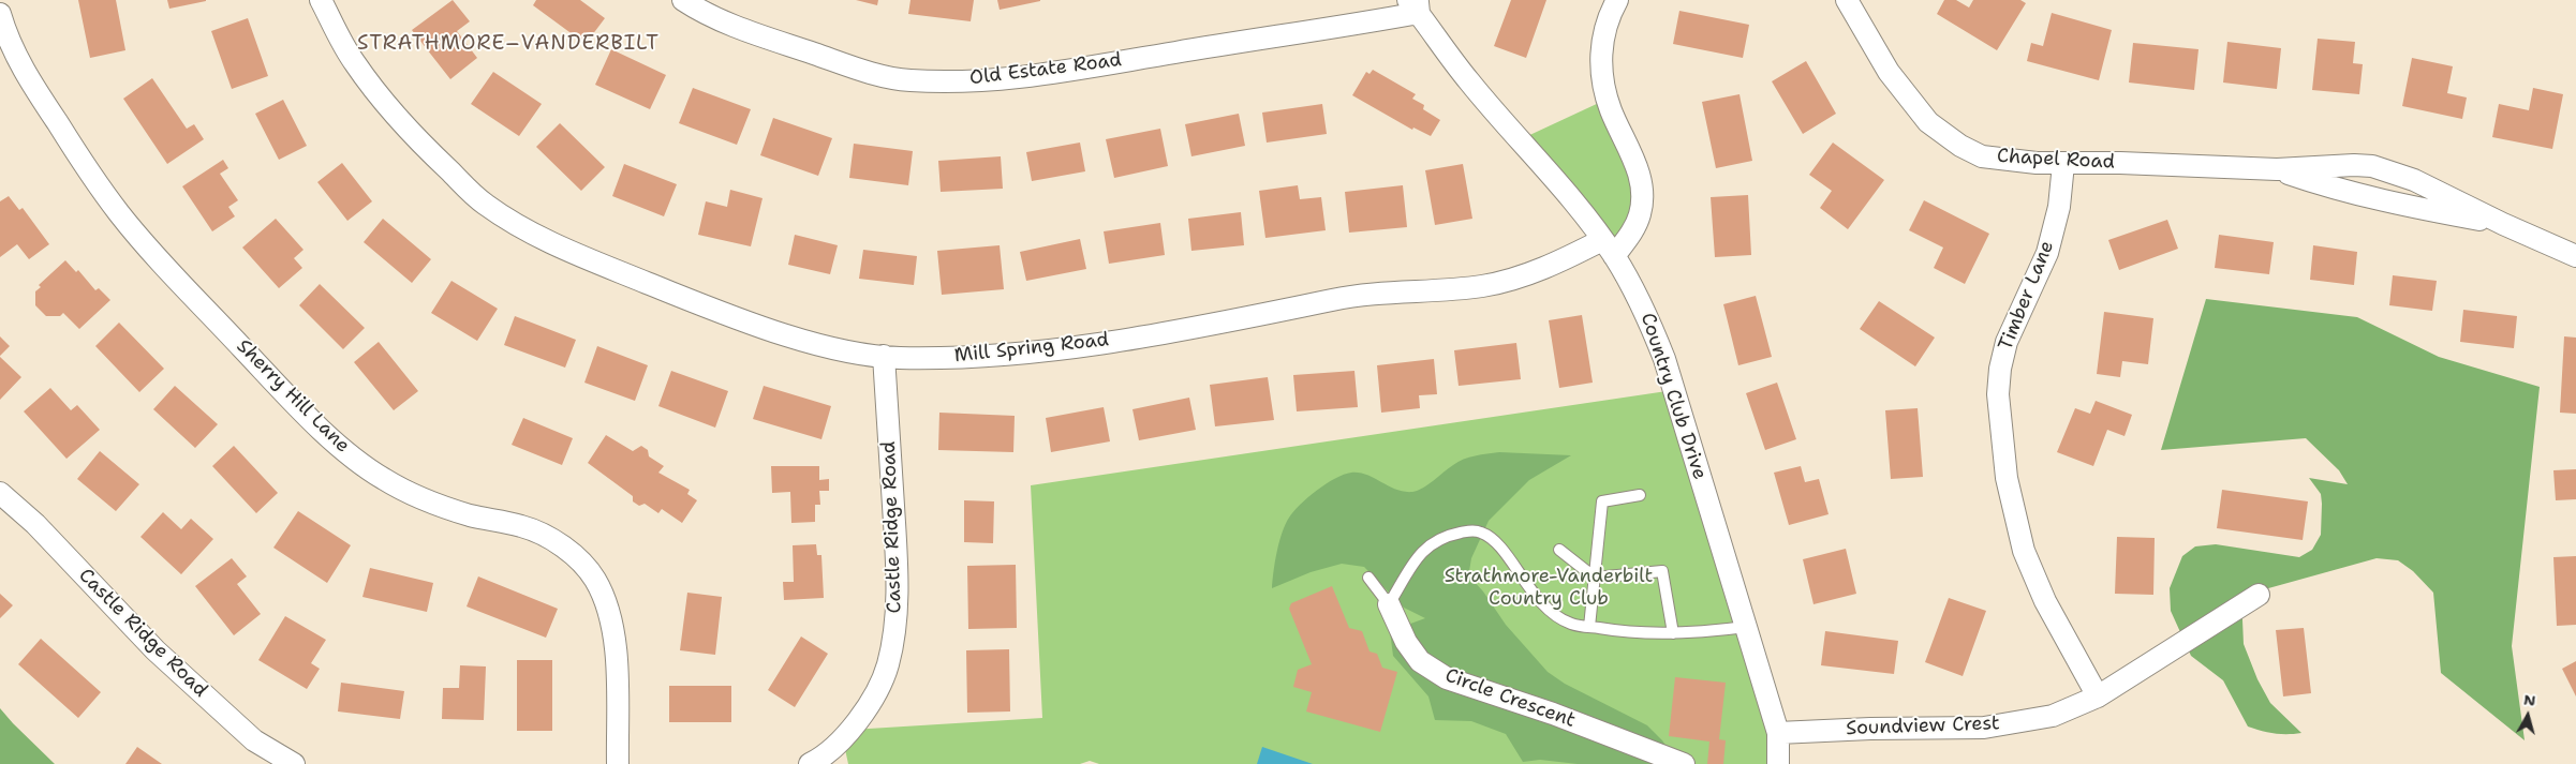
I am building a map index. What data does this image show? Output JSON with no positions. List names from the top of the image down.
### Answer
{
  "streets": {
    "street": [
      "Old Estate Road",
      "Chapel Road",
      "Timber Lane",
      "Mill Spring Road",
      "Sherry Hill Lane",
      "Country Club Drive",
      "Castle Ridge Road",
      "Circle Crescent",
      "Soundview Crest"
    ]
  },
  "crossings": [
    ["Old Estate Road", "Country Club Drive"],
    ["Chapel Road", "Timber Lane"],
    ["Timber Lane", "Soundview Crest"],
    ["Mill Spring Road", "Country Club Drive"],
    ["Mill Spring Road", "Castle Ridge Road"],
    ["Country Club Drive", "Soundview Crest"]
  ],
  "districts": ["STRATHMORE–VANDERBILT"],
  "parks": ["Strathmore-Vanderbilt Country Club"],
  "north": "top"
}
